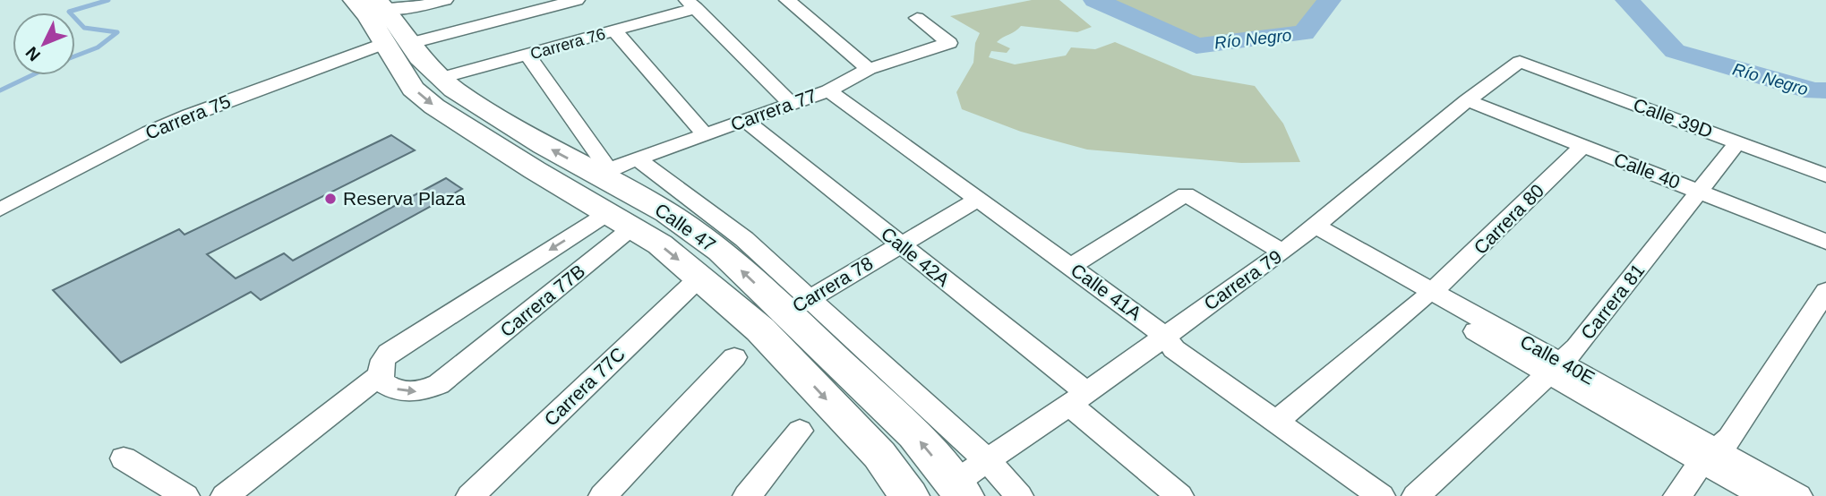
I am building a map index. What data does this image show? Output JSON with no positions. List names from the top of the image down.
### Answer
{
  "streets": {
    "main road": ["Calle 47"],
    "street": [
      "Carrera 76",
      "Carrera 77",
      "Carrera 75",
      "Calle 39D",
      "Calle 40",
      "Carrera 80",
      "Calle 42A",
      "Carrera 79",
      "Carrera 78",
      "Calle 41A",
      "Carrera 77B",
      "Carrera 81",
      "Calle 40E",
      "Carrera 77C"
    ]
  },
  "crossings": [
    ["Carrera 76", "Calle 47"],
    ["Carrera 77", "Calle 47"],
    ["Carrera 77", "Calle 42A"],
    ["Carrera 77", "Calle 41A"],
    ["Carrera 75", "Calle 47"],
    ["Calle 39D", "Carrera 79"],
    ["Calle 39D", "Carrera 81"],
    ["Calle 40", "Carrera 80"],
    ["Calle 40", "Carrera 79"],
    ["Calle 40", "Carrera 81"],
    ["Carrera 80", "Calle 41A"],
    ["Carrera 80", "Calle 40E"],
    ["Calle 47", "Carrera 79"],
    ["Calle 47", "Carrera 78"],
    ["Calle 47", "Carrera 77B"],
    ["Calle 47", "Carrera 77C"],
    ["Calle 42A", "Carrera 79"],
    ["Calle 42A", "Carrera 78"],
    ["Carrera 79", "Calle 41A"],
    ["Carrera 79", "Calle 40E"],
    ["Carrera 78", "Calle 41A"],
    ["Carrera 81", "Calle 40E"]
  ],
  "water": ["Río Negro"],
  "places": ["Reserva Plaza"],
  "north": "bottom left"
}
